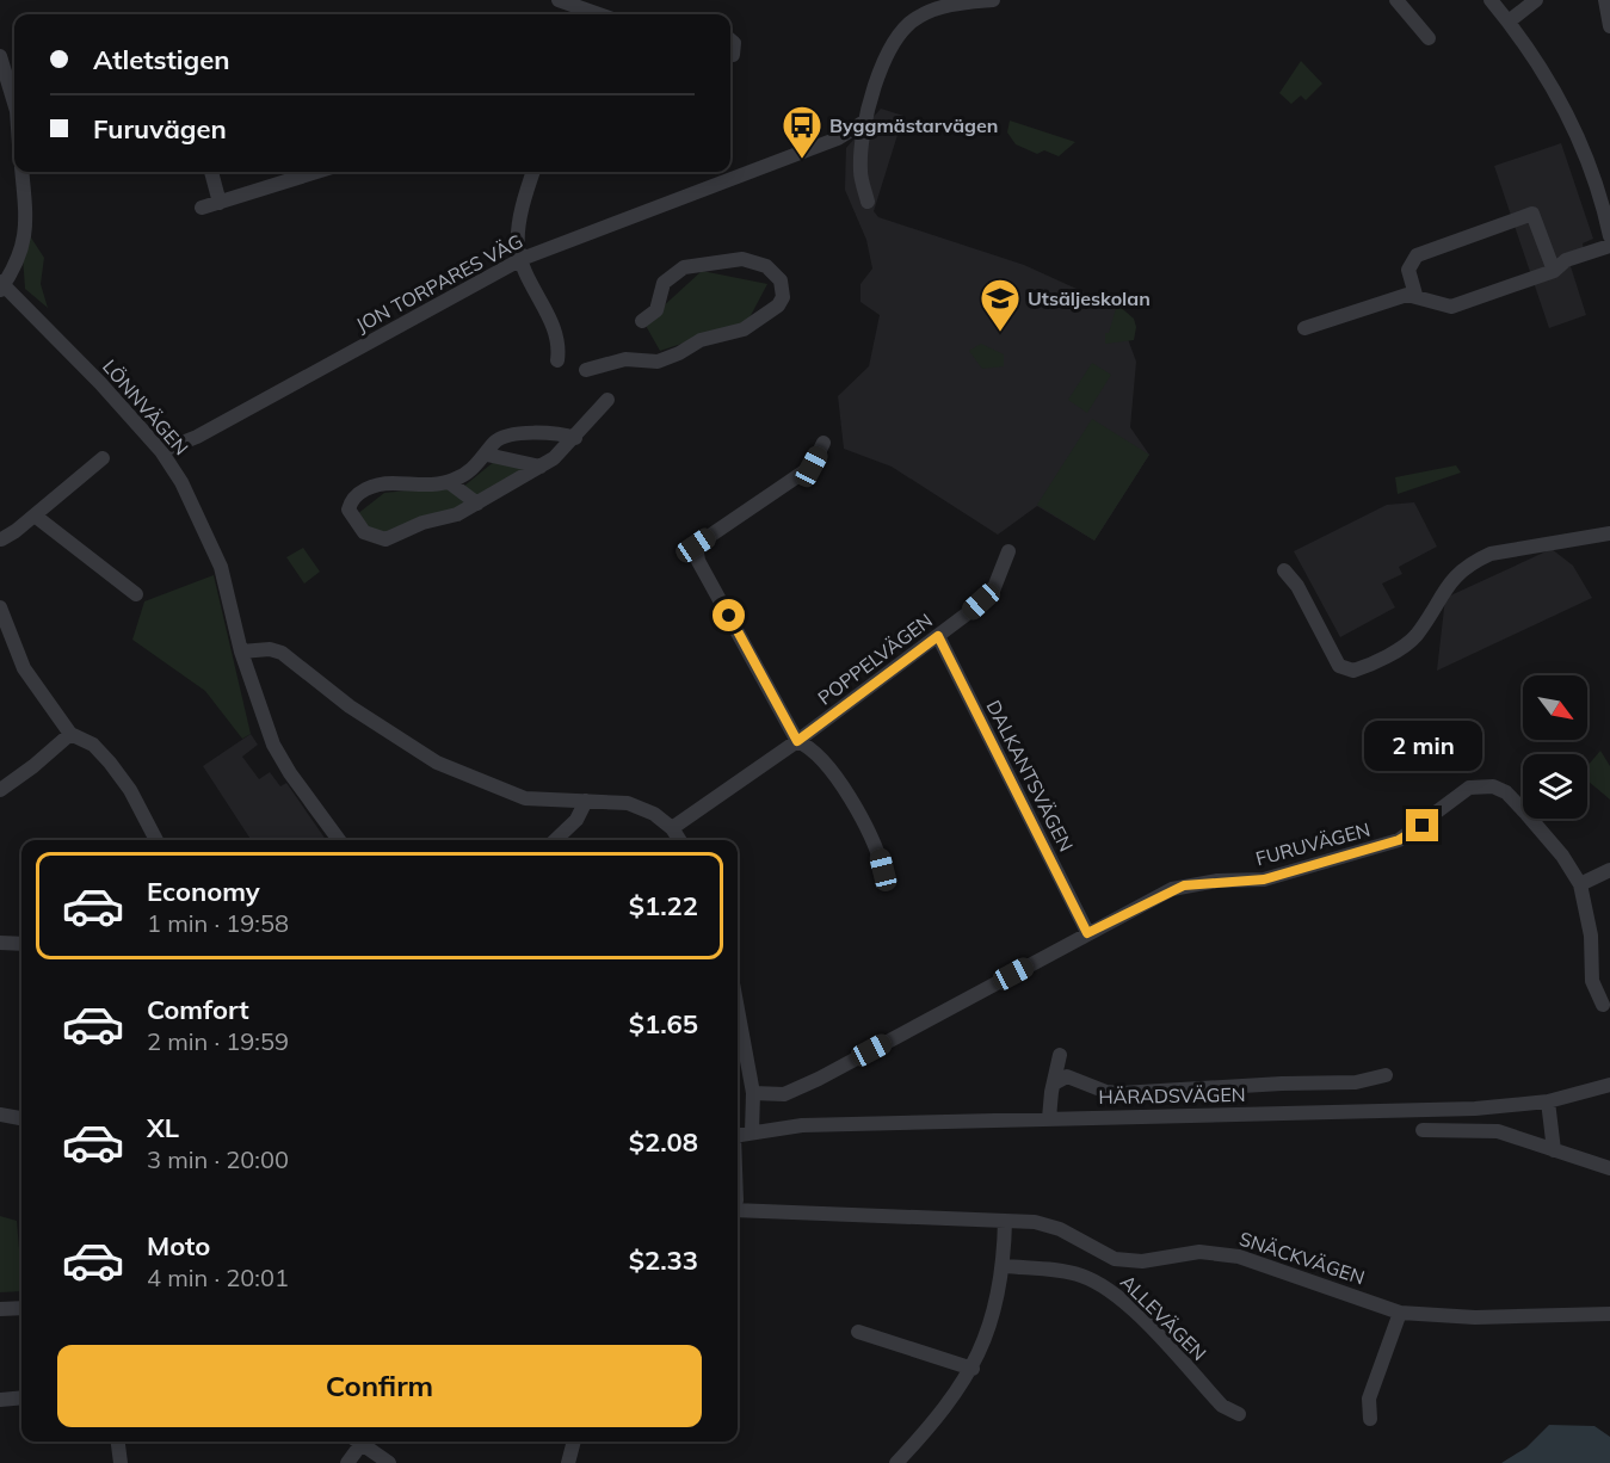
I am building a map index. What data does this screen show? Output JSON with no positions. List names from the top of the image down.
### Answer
{
  "streets": {
    "street": [
      "JON TORPARES VÄG",
      "LÖNNVÄGEN",
      "POPPELVÄGEN",
      "DALKANTSVÄGEN",
      "FURUVÄGEN",
      "HÄRADSVÄGEN",
      "SNÄCKVÄGEN",
      "ALLEVÄGEN"
    ]
  },
  "crossings": [
    ["JON TORPARES VÄG", "LÖNNVÄGEN"],
    ["POPPELVÄGEN", "DALKANTSVÄGEN"],
    ["DALKANTSVÄGEN", "FURUVÄGEN"]
  ],
  "places": {
    "bus stop": ["Byggmästarvägen"],
    "school or university": ["Utsäljeskolan"]
  },
  "north": "bottom right",
  "page": {
    "banner": ["Atletstigen", "Furuvägen"],
    "bubble": "2 min",
    "list": [
      {
        "name": "Economy",
        "note": "1 min · 19:58",
        "value": "$1.22"
      },
      {
        "name": "Comfort",
        "note": "2 min · 19:59",
        "value": "$1.65"
      },
      {
        "name": "XL",
        "note": "3 min · 20:00",
        "value": "$2.08"
      },
      {
        "name": "Moto",
        "note": "4 min · 20:01",
        "value": "$2.33"
      }
    ],
    "buttons": "Confirm"
  }
}
